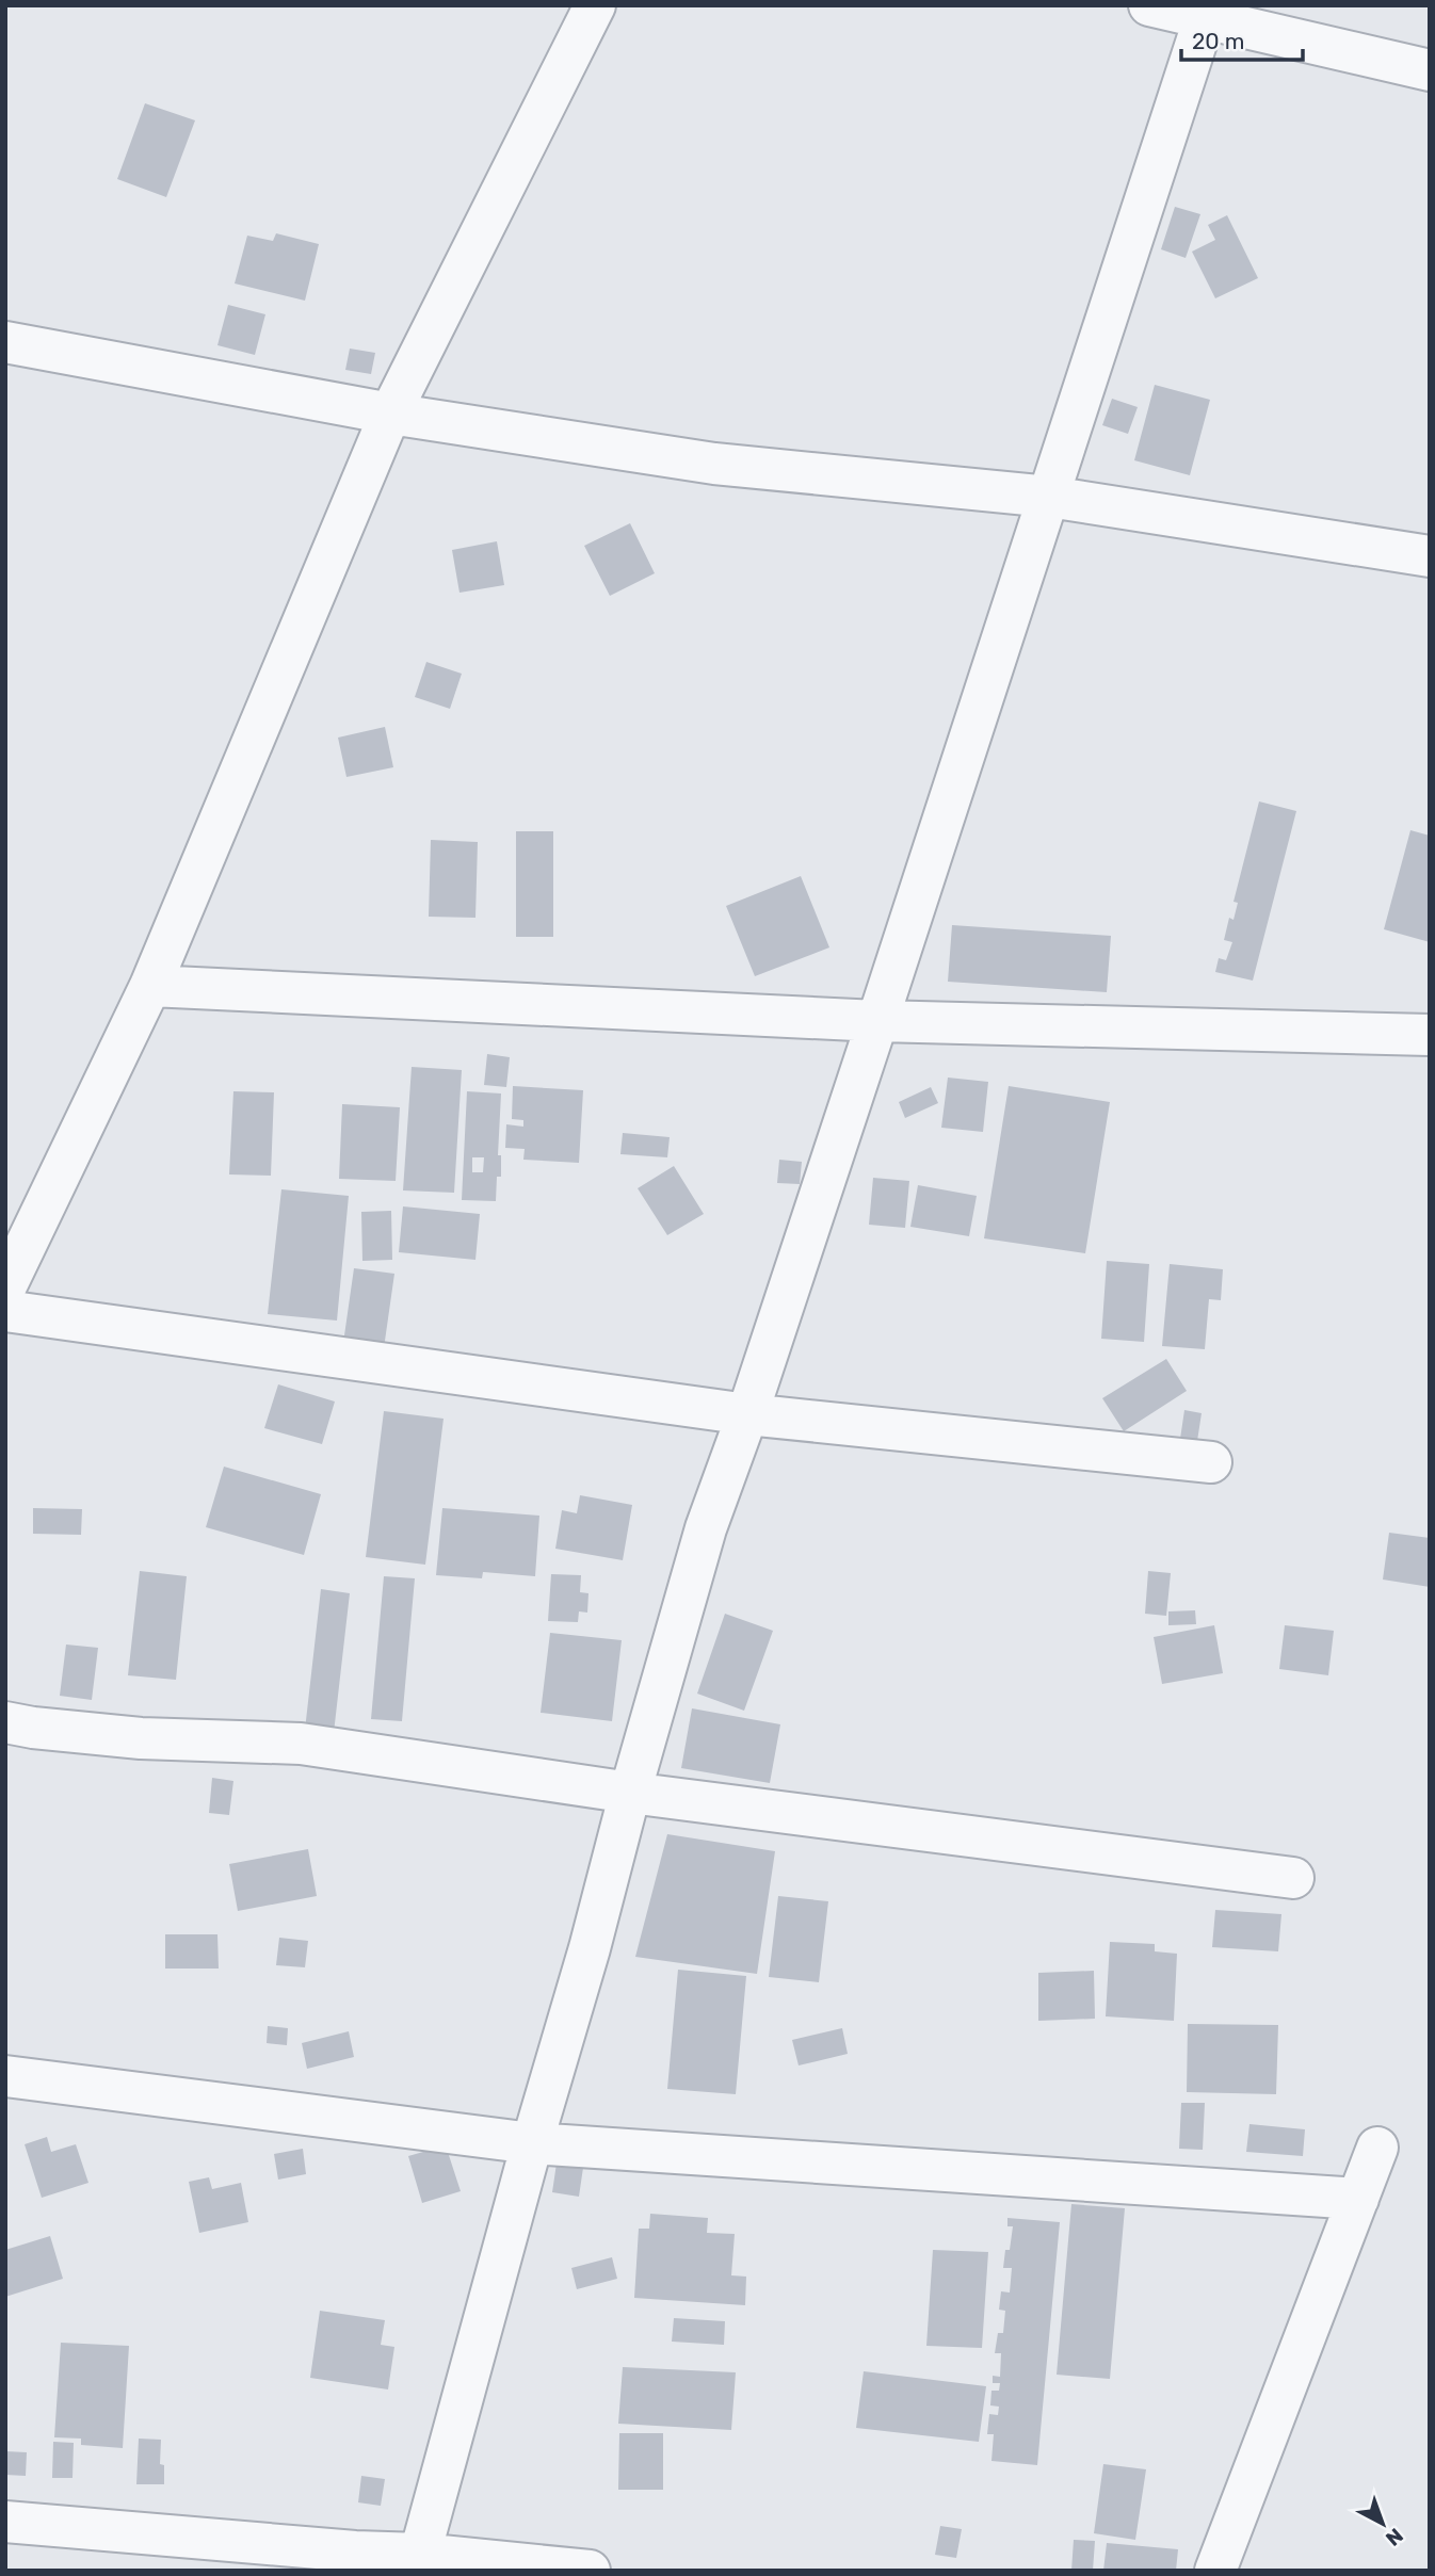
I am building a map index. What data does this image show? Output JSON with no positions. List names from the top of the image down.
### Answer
{
  "scale_bar": "20 m",
  "north": "bottom right"
}
